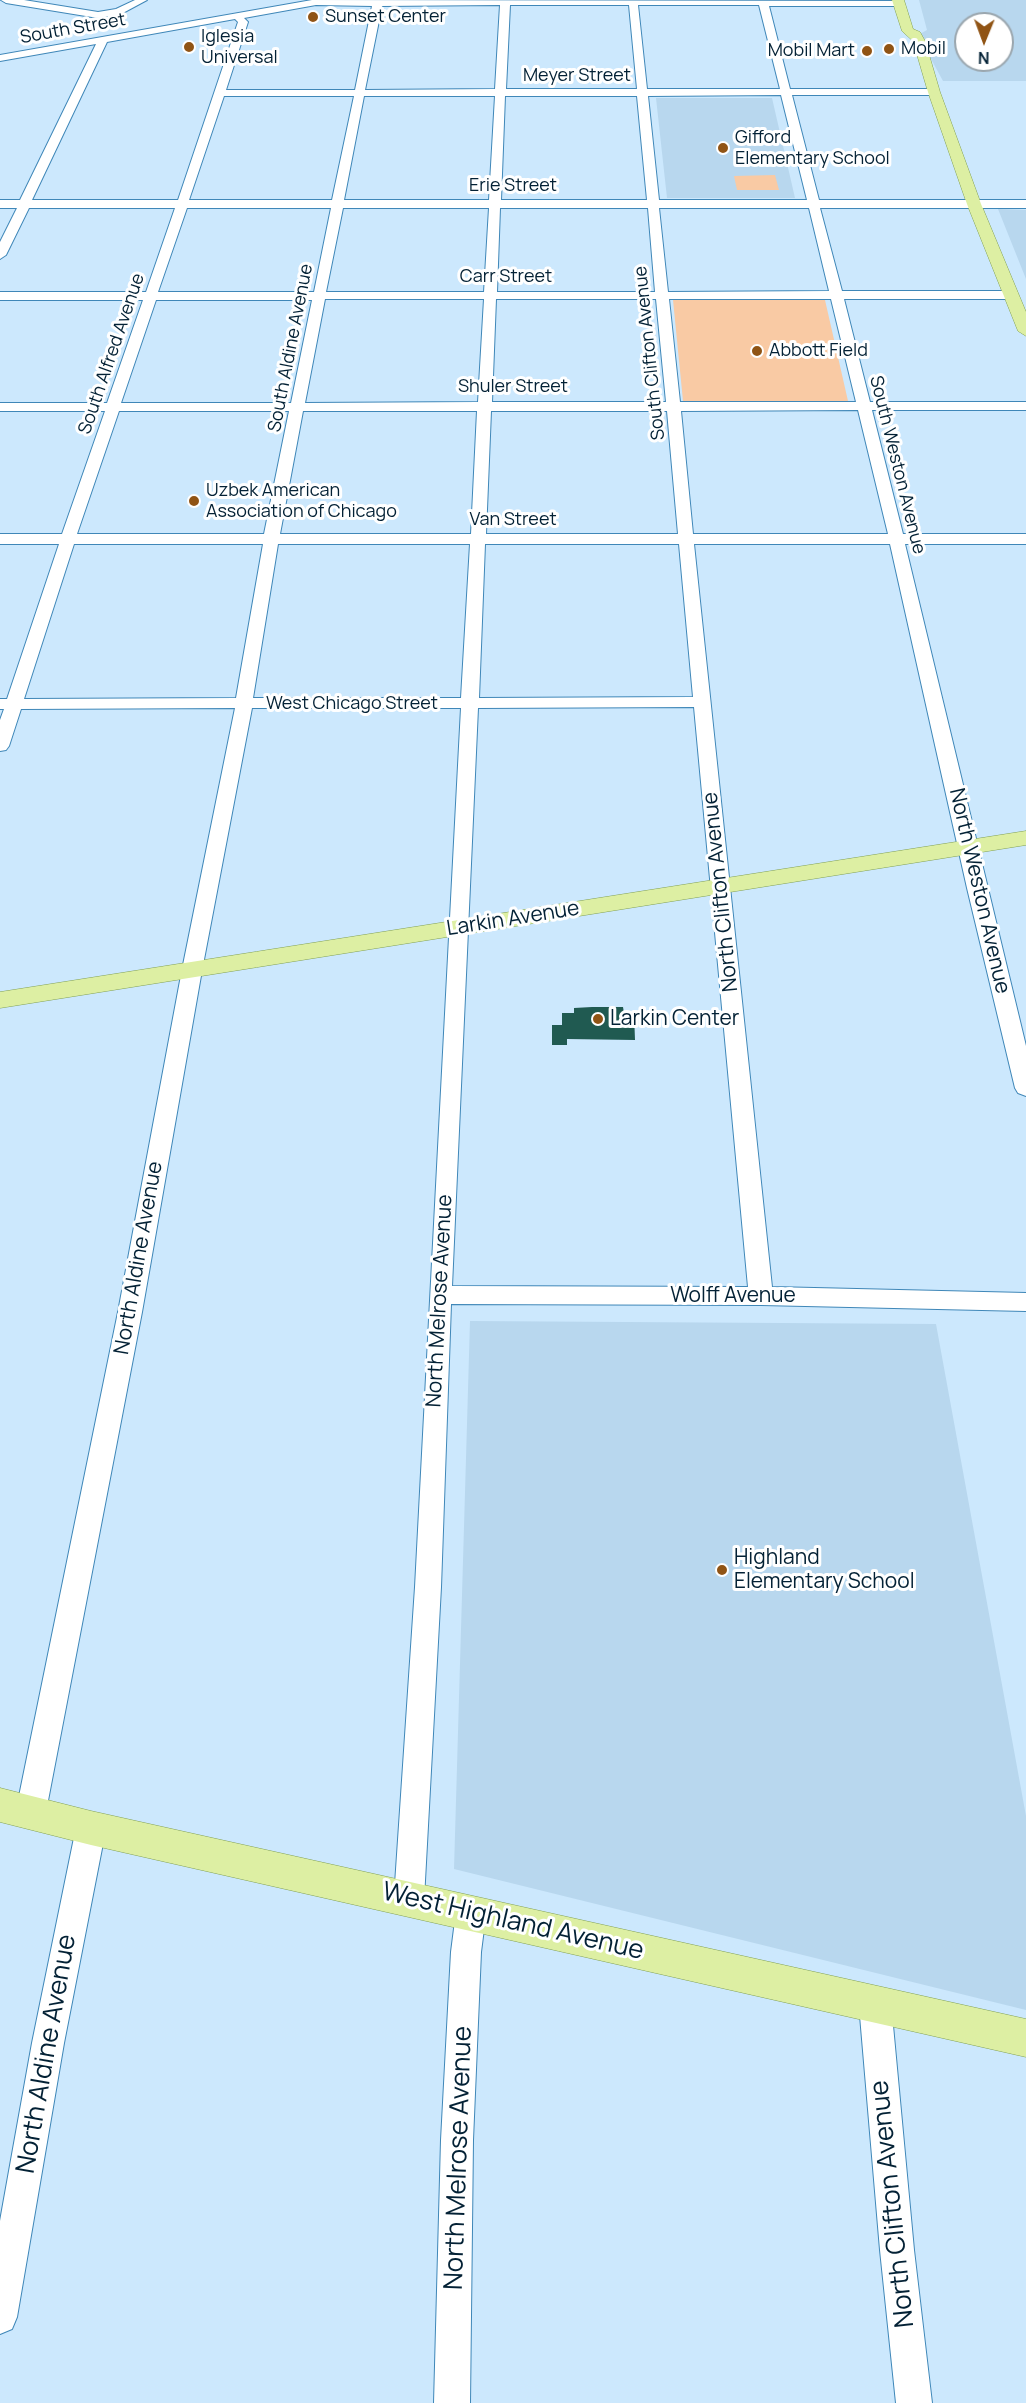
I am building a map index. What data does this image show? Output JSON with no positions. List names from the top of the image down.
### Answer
{
  "streets": {
    "main road": ["Larkin Avenue", "West Highland Avenue"],
    "street": [
      "South Street",
      "Meyer Street",
      "Erie Street",
      "Carr Street",
      "South Aldine Avenue",
      "South Clifton Avenue",
      "South Alfred Avenue",
      "Shuler Street",
      "South Weston Avenue",
      "Van Street",
      "West Chicago Street",
      "North Weston Avenue",
      "North Clifton Avenue",
      "North Aldine Avenue",
      "Wolff Avenue",
      "North Melrose Avenue"
    ]
  },
  "crossings": [
    ["South Street", "South Aldine Avenue"],
    ["South Street", "South Clifton Avenue"],
    ["South Street", "South Alfred Avenue"],
    ["South Street", "South Weston Avenue"],
    ["South Street", "North Melrose Avenue"],
    ["Meyer Street", "South Aldine Avenue"],
    ["Meyer Street", "South Clifton Avenue"],
    ["Meyer Street", "South Alfred Avenue"],
    ["Meyer Street", "South Weston Avenue"],
    ["Meyer Street", "North Melrose Avenue"],
    ["Erie Street", "South Aldine Avenue"],
    ["Erie Street", "South Clifton Avenue"],
    ["Erie Street", "South Alfred Avenue"],
    ["Erie Street", "South Weston Avenue"],
    ["Erie Street", "North Melrose Avenue"],
    ["Carr Street", "South Aldine Avenue"],
    ["Carr Street", "South Clifton Avenue"],
    ["Carr Street", "South Alfred Avenue"],
    ["Carr Street", "South Weston Avenue"],
    ["Carr Street", "North Melrose Avenue"],
    ["South Aldine Avenue", "Shuler Street"],
    ["South Aldine Avenue", "Van Street"],
    ["South Aldine Avenue", "West Chicago Street"],
    ["South Aldine Avenue", "North Aldine Avenue"],
    ["South Clifton Avenue", "Shuler Street"],
    ["South Clifton Avenue", "Van Street"],
    ["South Clifton Avenue", "West Chicago Street"],
    ["South Clifton Avenue", "North Clifton Avenue"],
    ["South Alfred Avenue", "Shuler Street"],
    ["South Alfred Avenue", "Van Street"],
    ["South Alfred Avenue", "West Chicago Street"],
    ["Shuler Street", "South Weston Avenue"],
    ["Shuler Street", "North Melrose Avenue"],
    ["South Weston Avenue", "Van Street"],
    ["South Weston Avenue", "North Weston Avenue"],
    ["Van Street", "North Melrose Avenue"],
    ["West Chicago Street", "North Clifton Avenue"],
    ["West Chicago Street", "North Aldine Avenue"],
    ["West Chicago Street", "North Melrose Avenue"],
    ["North Weston Avenue", "Larkin Avenue"],
    ["North Clifton Avenue", "Larkin Avenue"],
    ["North Clifton Avenue", "Wolff Avenue"],
    ["North Clifton Avenue", "West Highland Avenue"],
    ["Larkin Avenue", "North Aldine Avenue"],
    ["Larkin Avenue", "North Melrose Avenue"],
    ["North Aldine Avenue", "West Highland Avenue"],
    ["Wolff Avenue", "North Melrose Avenue"],
    ["North Melrose Avenue", "West Highland Avenue"]
  ],
  "places": [
    "Sunset Center",
    "Iglesia Universal",
    "Mobil",
    "Mobil Mart",
    "Gifford Elementary School",
    "Abbott Field",
    "Uzbek American Association of Chicago",
    "Larkin Center",
    "Highland Elementary School"
  ],
  "north": "bottom"
}
